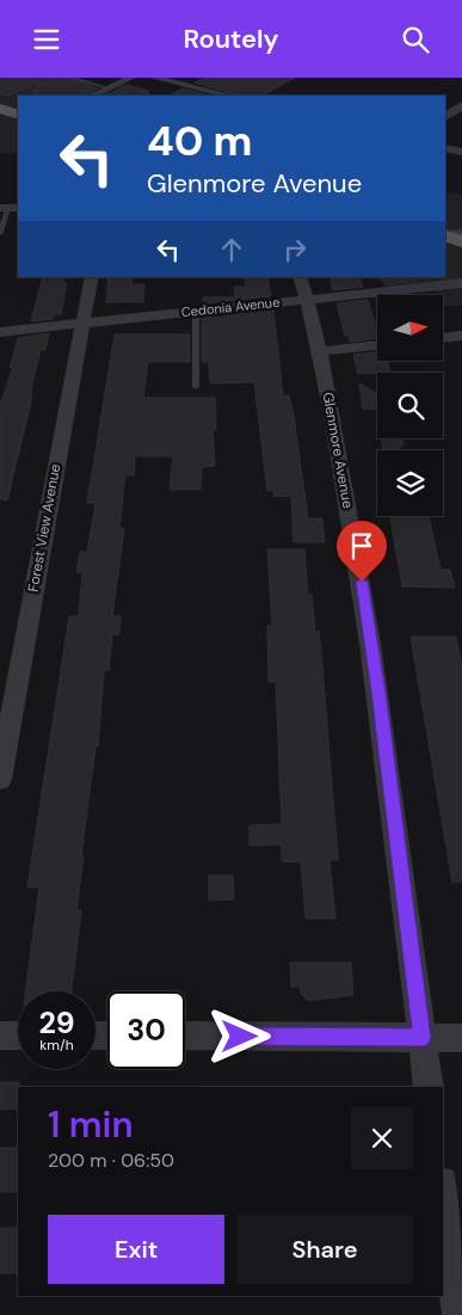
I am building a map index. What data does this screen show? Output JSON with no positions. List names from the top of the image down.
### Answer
{
  "streets": {
    "street": ["Cedonia Avenue", "Glenmore Avenue", "Forest View Avenue"]
  },
  "crossings": [
    ["Cedonia Avenue", "Glenmore Avenue"],
    ["Cedonia Avenue", "Forest View Avenue"]
  ],
  "north": "right",
  "page": {
    "header": "Routely",
    "turn": ["40 m", "Glenmore Avenue"],
    "speed": "29 km/h",
    "limit": "30",
    "heading": ["1 min", "200 m · 06:50"],
    "buttons": ["Exit", "Share"]
  }
}
